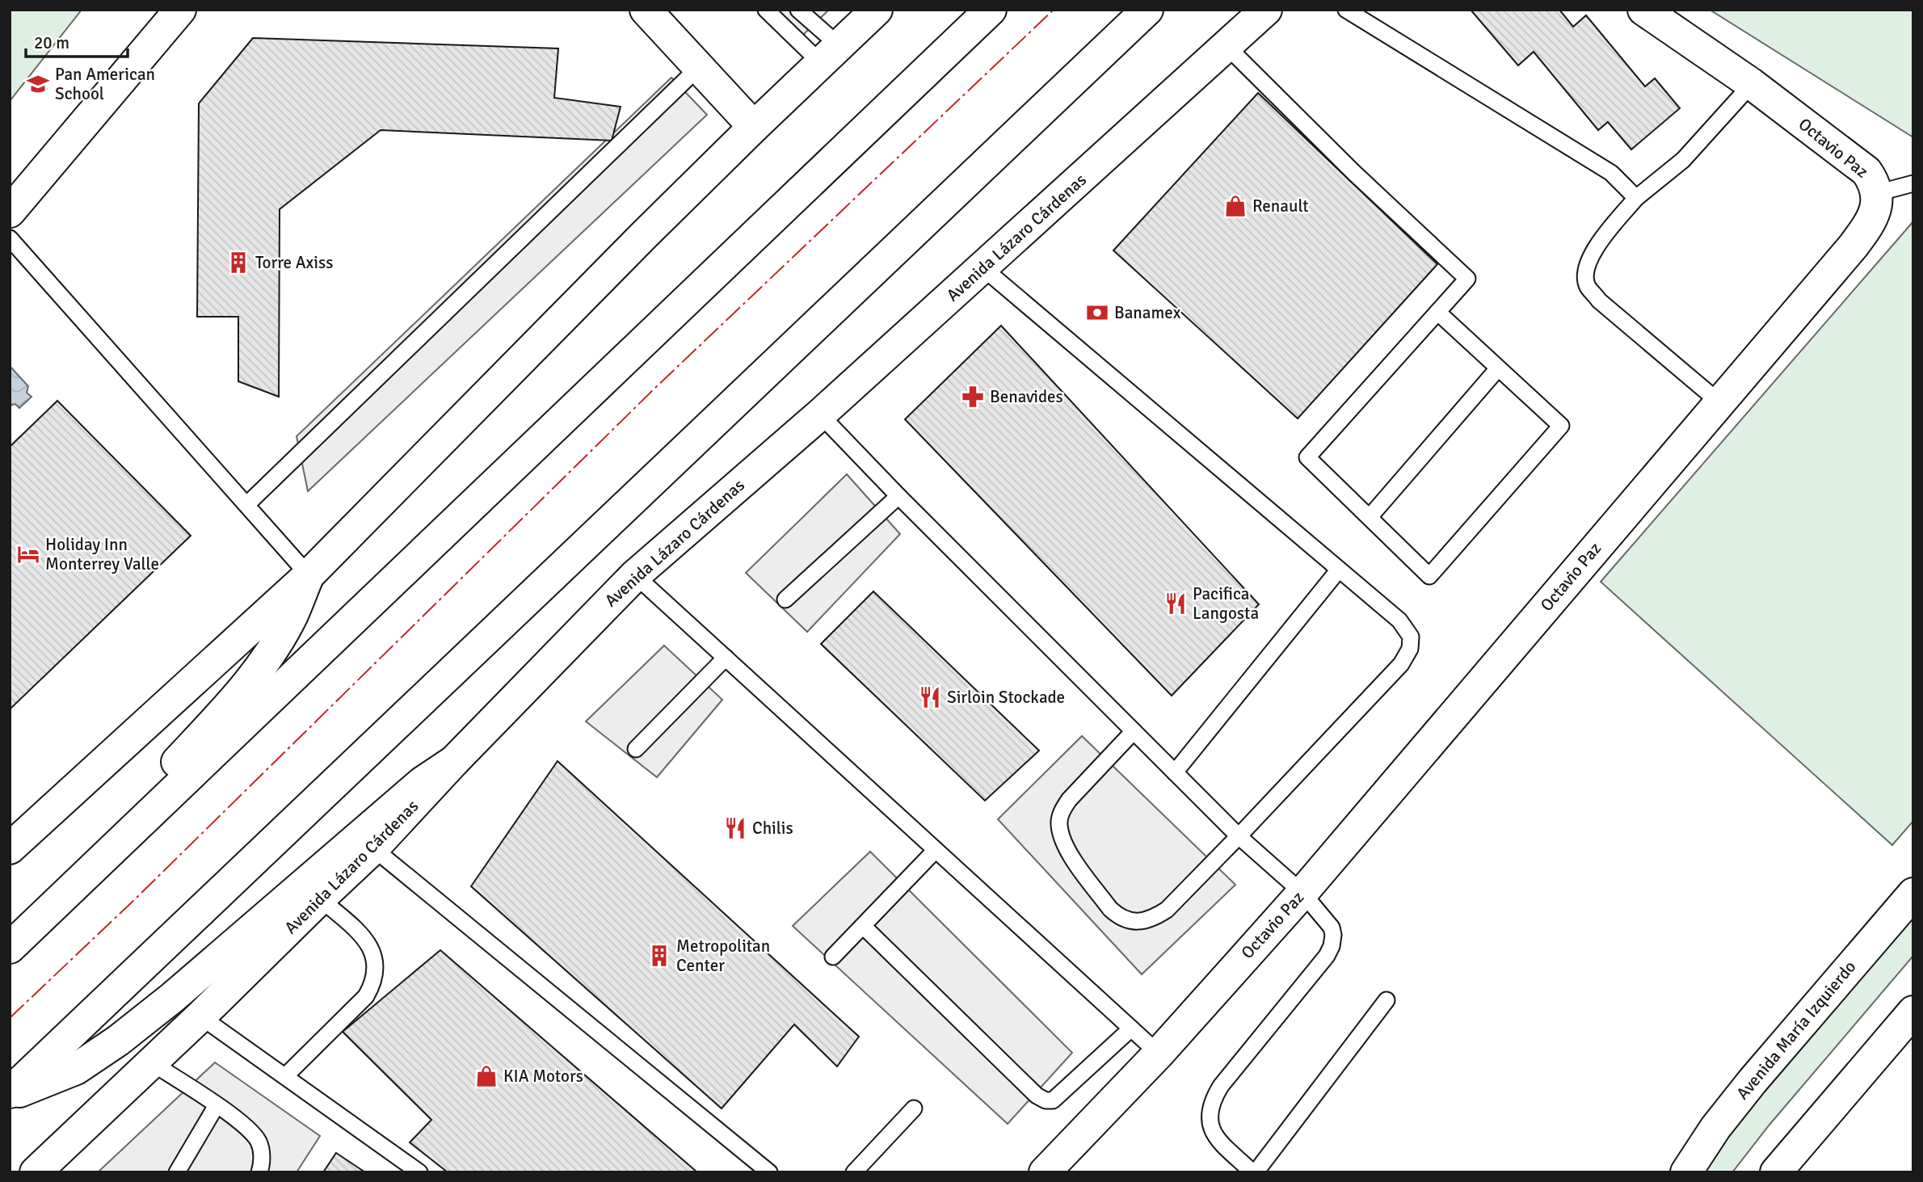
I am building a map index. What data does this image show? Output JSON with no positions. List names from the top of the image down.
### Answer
{
  "streets": {
    "main road": ["Octavio Paz", "Avenida Lázaro Cárdenas", "Avenida María Izquierdo"]
  },
  "places": {
    "school or university": ["Pan American School"],
    "shop": ["Renault", "KIA Motors"],
    "building": ["Torre Axiss", "Metropolitan Center"],
    "bank": ["Banamex"],
    "pharmacy": ["Benavides"],
    "hotel": ["Holiday Inn Monterrey Valle"],
    "restaurant": ["Pacifica Langosta", "Sirloin Stockade", "Chilis"]
  },
  "scale_bar": "20 m"
}
